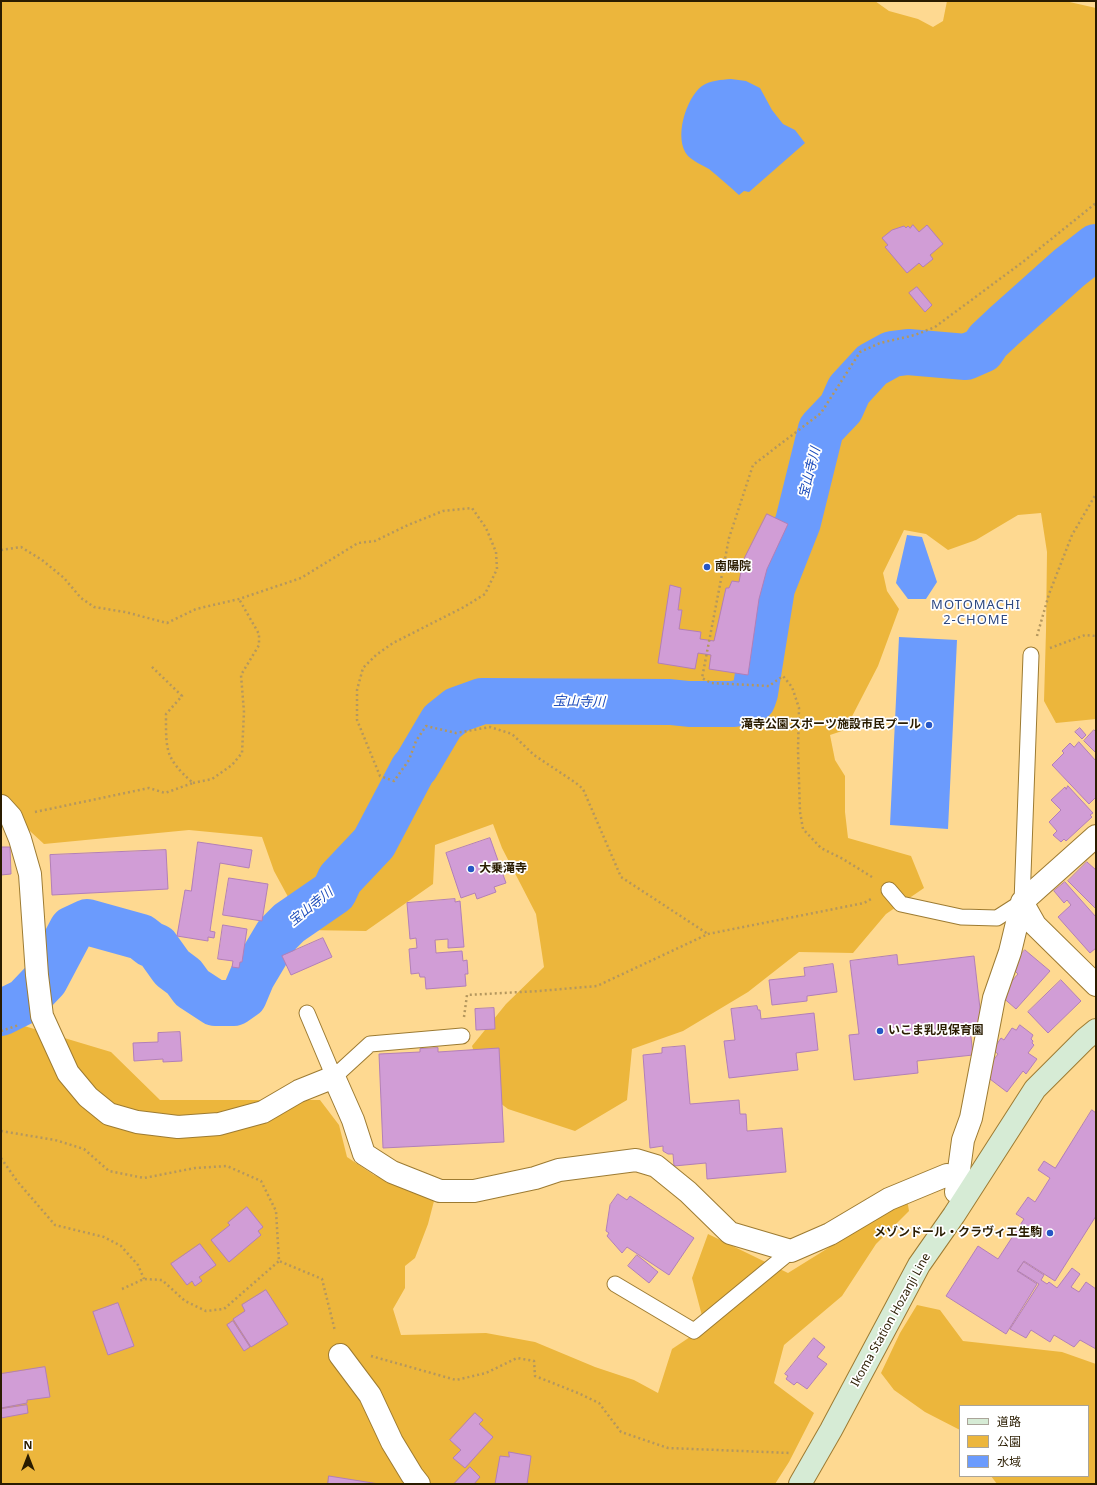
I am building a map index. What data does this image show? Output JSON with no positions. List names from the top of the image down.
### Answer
{
  "streets": {
    "main road": ["Ikoma Station Hozanji Line"]
  },
  "districts": ["MOTOMACHI 2-CHOME"],
  "water": ["宝山寺川"],
  "places": [
    "南陽院",
    "滝寺公園スポーツ施設市民プール",
    "大乗滝寺",
    "いこま乳児保育園",
    "メゾンドール・クラヴィエ生駒"
  ],
  "legend": ["道路", "公園", "水域"],
  "north": "top"
}
